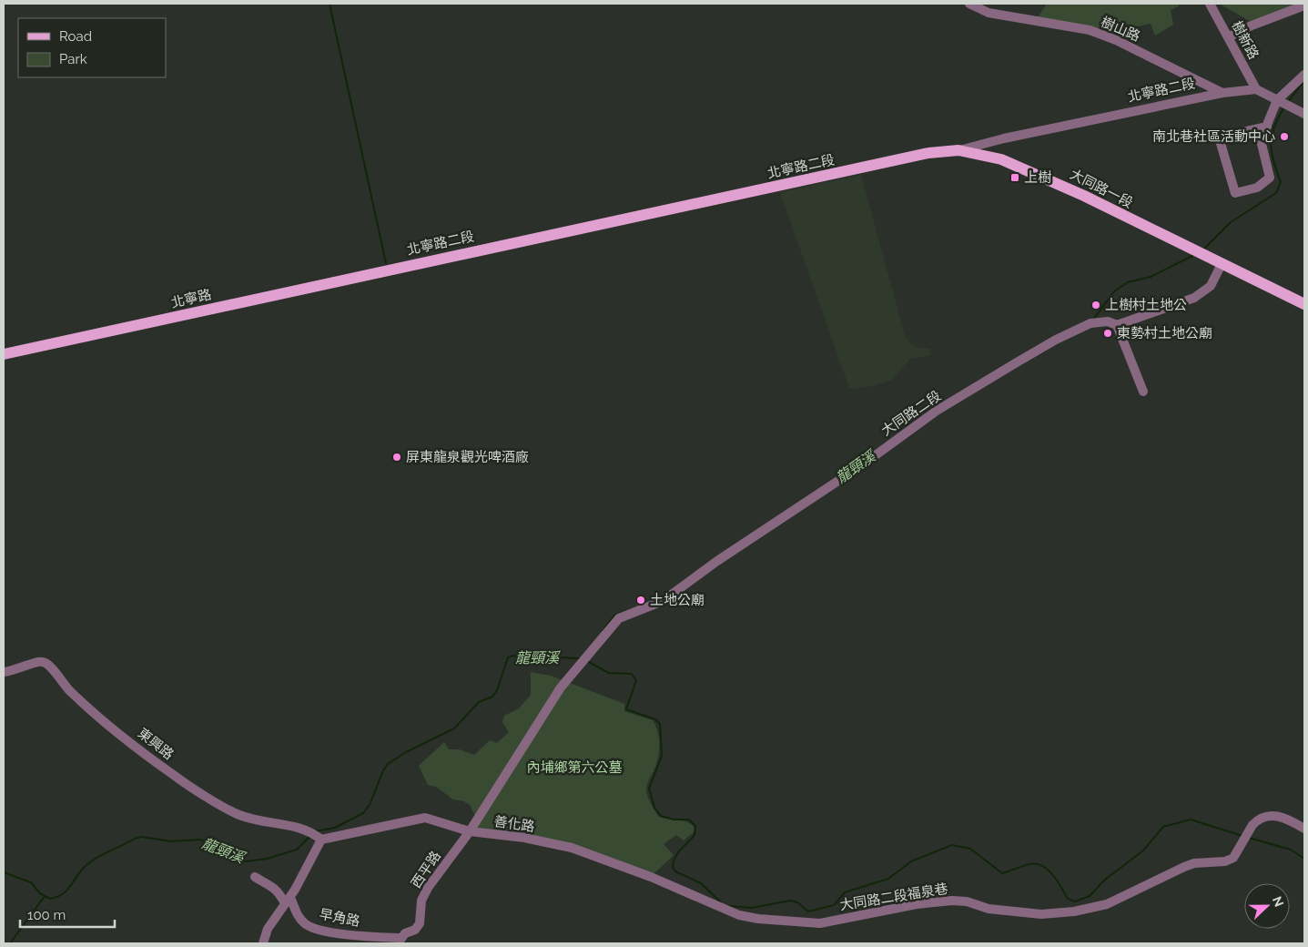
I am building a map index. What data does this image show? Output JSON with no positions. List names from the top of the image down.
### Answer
{
  "streets": {
    "main road": ["北寧路二段", "大同路一段", "北寧路"],
    "street": [
      "樹山路",
      "樹新路",
      "大同路二段",
      "東興路",
      "善化路",
      "西平路",
      "大同路二段福泉巷",
      "早角路"
    ]
  },
  "crossings": [
    ["樹山路", "北寧路二段"],
    ["北寧路二段", "大同路一段"],
    ["北寧路二段", "北寧路"],
    ["大同路一段", "大同路二段"],
    ["大同路二段", "善化路"],
    ["大同路二段", "西平路"],
    ["東興路", "善化路"],
    ["善化路", "西平路"],
    ["善化路", "大同路二段福泉巷"],
    ["西平路", "早角路"]
  ],
  "water": ["龍頸溪"],
  "parks": ["內埔鄉第六公墓"],
  "places": {
    "other": [
      "南北巷社區活動中心",
      "上樹村土地公",
      "東勢村土地公廟",
      "屏東龍泉觀光啤酒廠",
      "土地公廟"
    ],
    "transit": ["上樹"]
  },
  "legend": ["Road", "Park"],
  "scale_bar": "100 m",
  "north": "right"
}
